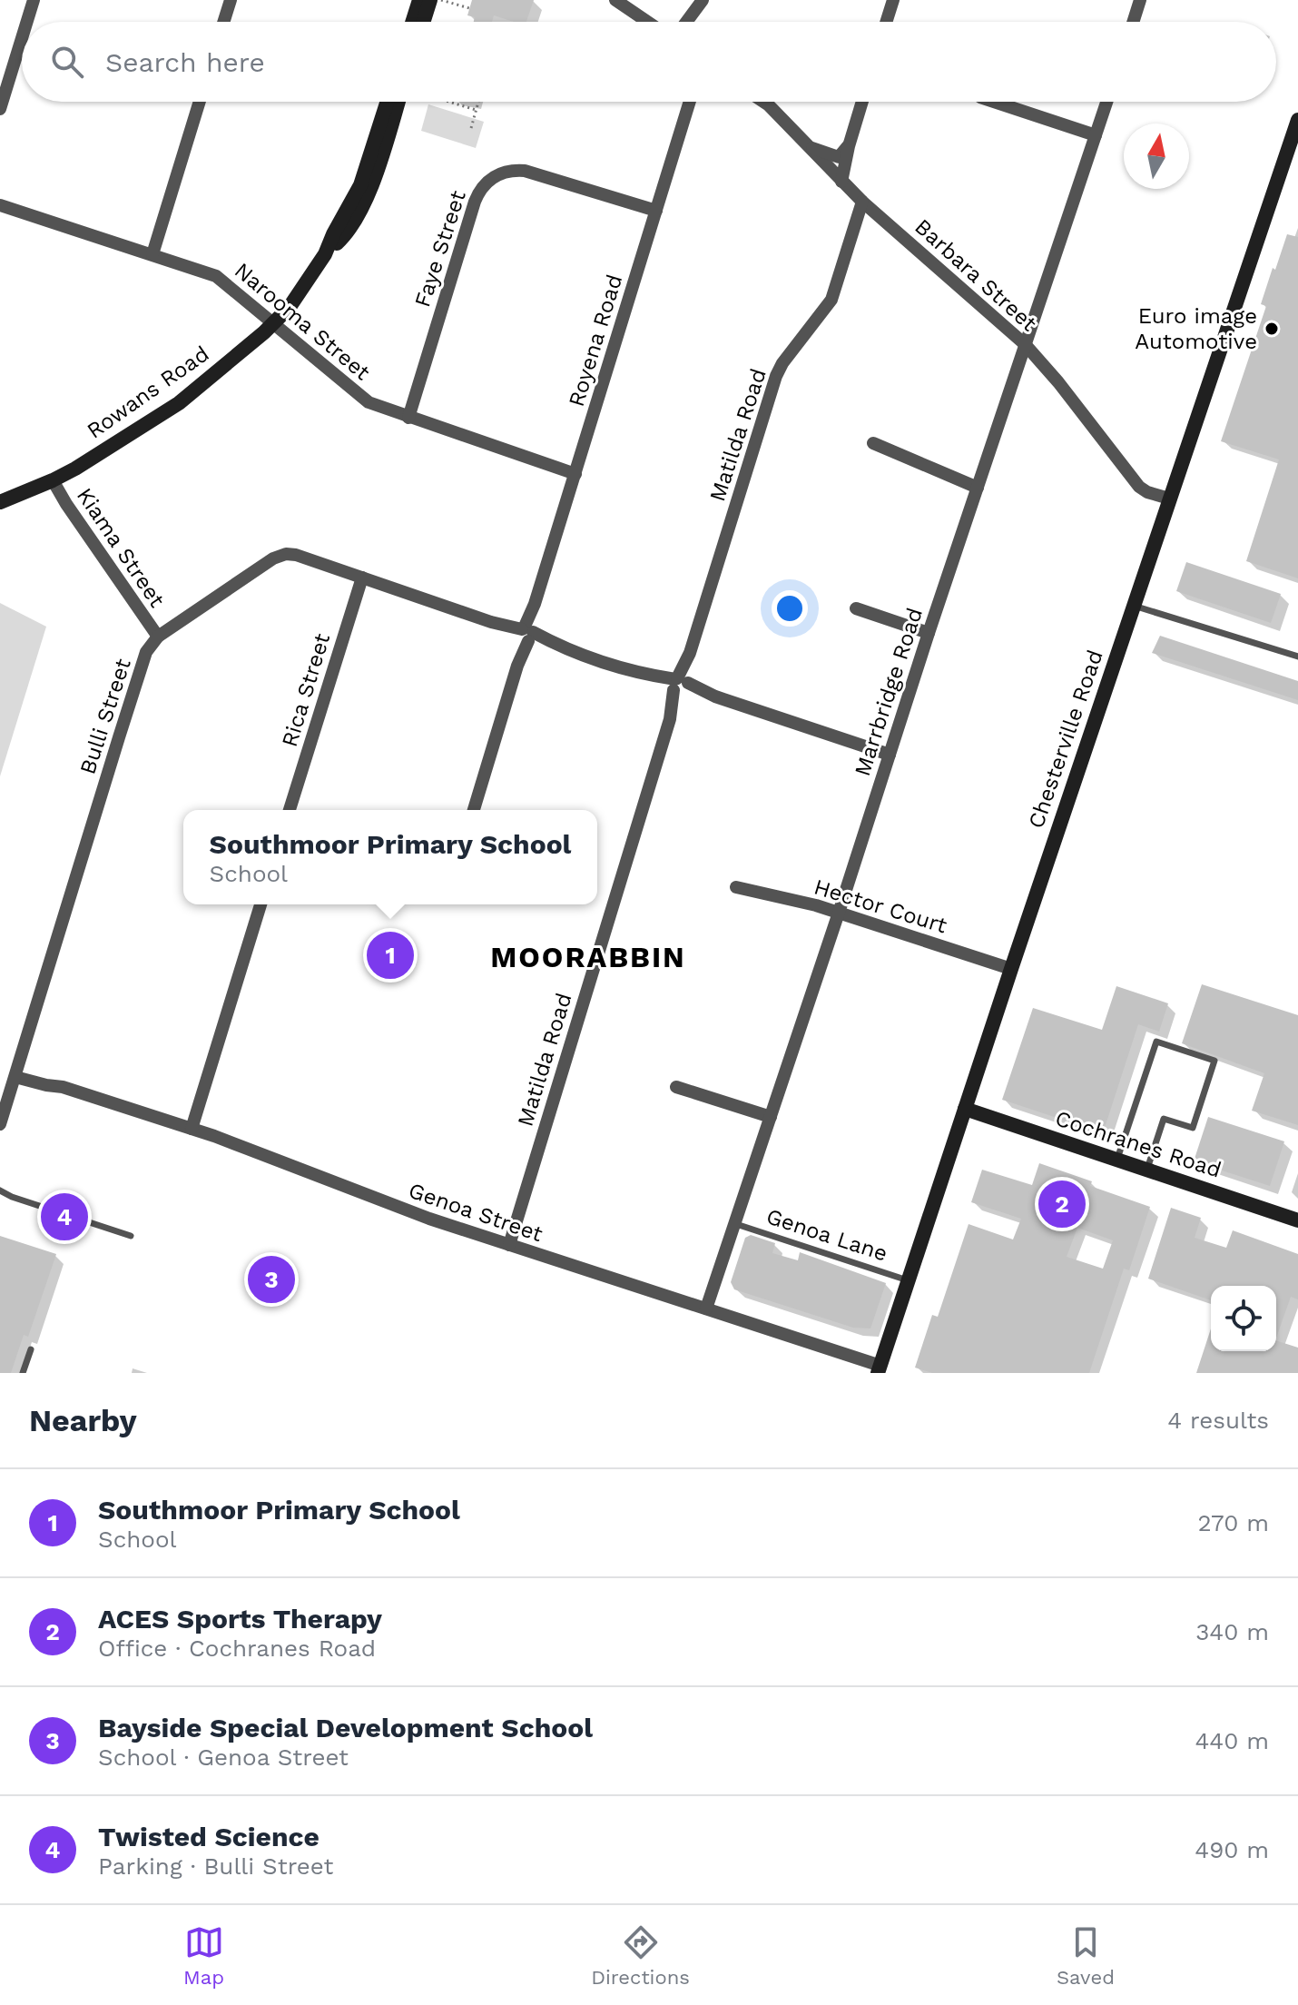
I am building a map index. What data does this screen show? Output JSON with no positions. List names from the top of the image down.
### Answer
{
  "streets": {
    "main road": ["Rowans Road", "Chesterville Road", "Cochranes Road"],
    "street": [
      "Faye Street",
      "Barbara Street",
      "Narooma Street",
      "Royena Road",
      "Matilda Road",
      "Kiama Street",
      "Rica Street",
      "Marrbridge Road",
      "Bulli Street",
      "Hector Court",
      "Genoa Street"
    ],
    "lane": ["Genoa Lane"]
  },
  "crossings": [
    ["Faye Street", "Narooma Street"],
    ["Faye Street", "Royena Road"],
    ["Barbara Street", "Matilda Road"],
    ["Barbara Street", "Marrbridge Road"],
    ["Barbara Street", "Chesterville Road"],
    ["Narooma Street", "Royena Road"],
    ["Narooma Street", "Rowans Road"],
    ["Royena Road", "Bulli Street"],
    ["Rowans Road", "Kiama Street"],
    ["Matilda Road", "Bulli Street"],
    ["Matilda Road", "Genoa Street"],
    ["Kiama Street", "Bulli Street"],
    ["Rica Street", "Bulli Street"],
    ["Marrbridge Road", "Bulli Street"],
    ["Marrbridge Road", "Hector Court"],
    ["Marrbridge Road", "Genoa Street"],
    ["Marrbridge Road", "Genoa Lane"],
    ["Bulli Street", "Genoa Street"],
    ["Chesterville Road", "Hector Court"],
    ["Chesterville Road", "Cochranes Road"],
    ["Chesterville Road", "Genoa Street"],
    ["Chesterville Road", "Genoa Lane"]
  ],
  "districts": ["MOORABBIN"],
  "places": ["Euro image Automotive"],
  "north": "top",
  "page": {
    "search": "Search here",
    "popup": ["Southmoor Primary School", "School"],
    "pins": [
      "1",
      "2",
      "4",
      "3"
    ],
    "heading": ["Nearby", "4 results"],
    "list": [
      {
        "mark": "1",
        "name": "Southmoor Primary School",
        "note": "School",
        "value": "270 m"
      },
      {
        "mark": "2",
        "name": "ACES Sports Therapy",
        "note": "Office · Cochranes Road",
        "value": "340 m"
      },
      {
        "mark": "3",
        "name": "Bayside Special Development School",
        "note": "School · Genoa Street",
        "value": "440 m"
      },
      {
        "mark": "4",
        "name": "Twisted Science",
        "note": "Parking · Bulli Street",
        "value": "490 m"
      }
    ],
    "nav": ["Map", "Directions", "Saved"]
  }
}
